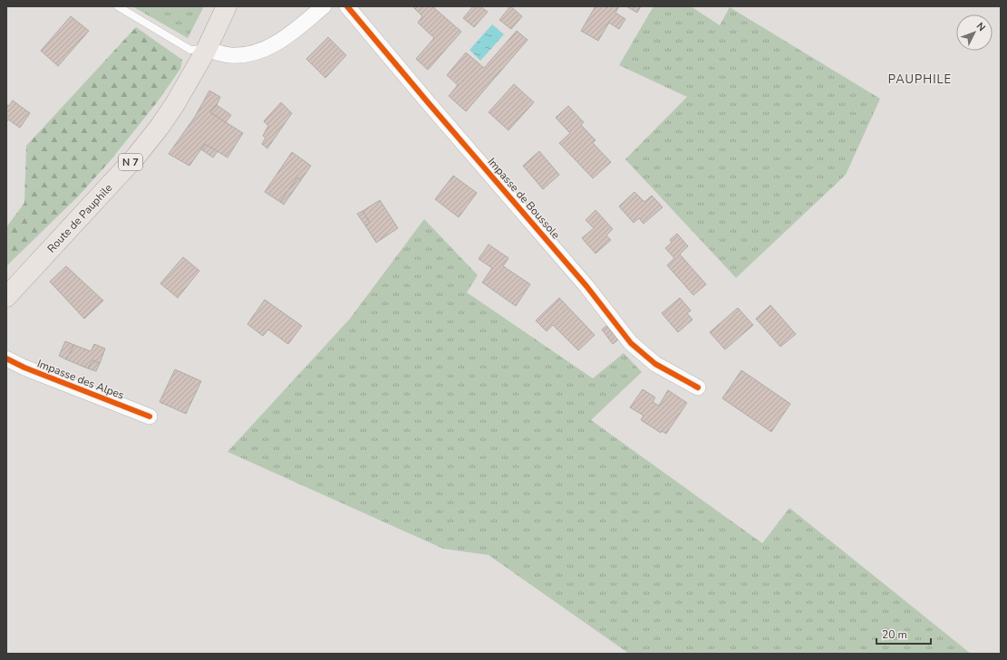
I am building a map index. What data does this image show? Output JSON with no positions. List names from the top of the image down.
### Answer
{
  "streets": {
    "main road": ["N 7", "Route de Pauphile"],
    "street": ["Impasse de Boussole", "Impasse des Alpes"]
  },
  "districts": ["PAUPHILE"],
  "scale_bar": "20 m",
  "north": "top right"
}
